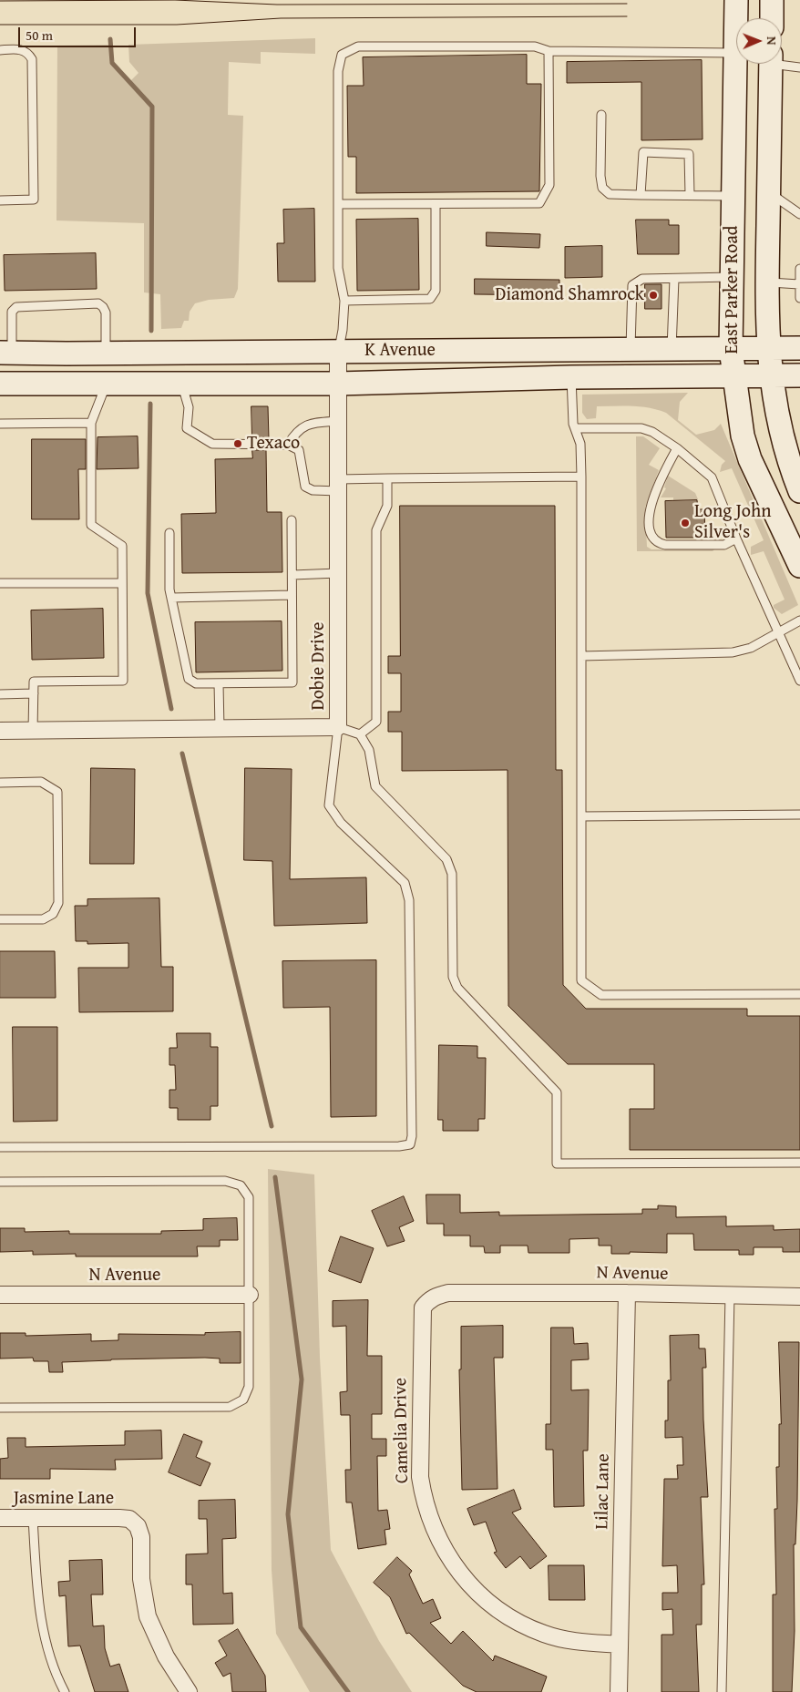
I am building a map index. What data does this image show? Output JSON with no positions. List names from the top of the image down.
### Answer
{
  "streets": {
    "main road": ["East Parker Road", "K Avenue"],
    "street": [
      "Dobie Drive",
      "N Avenue",
      "Camelia Drive",
      "Lilac Lane",
      "Jasmine Lane"
    ]
  },
  "crossings": [
    ["East Parker Road", "K Avenue"],
    ["K Avenue", "Dobie Drive"],
    ["N Avenue", "Camelia Drive"],
    ["N Avenue", "Lilac Lane"],
    ["Camelia Drive", "Lilac Lane"]
  ],
  "places": ["Diamond Shamrock", "Texaco", "Long John Silver's"],
  "scale_bar": "50 m",
  "north": "right"
}
